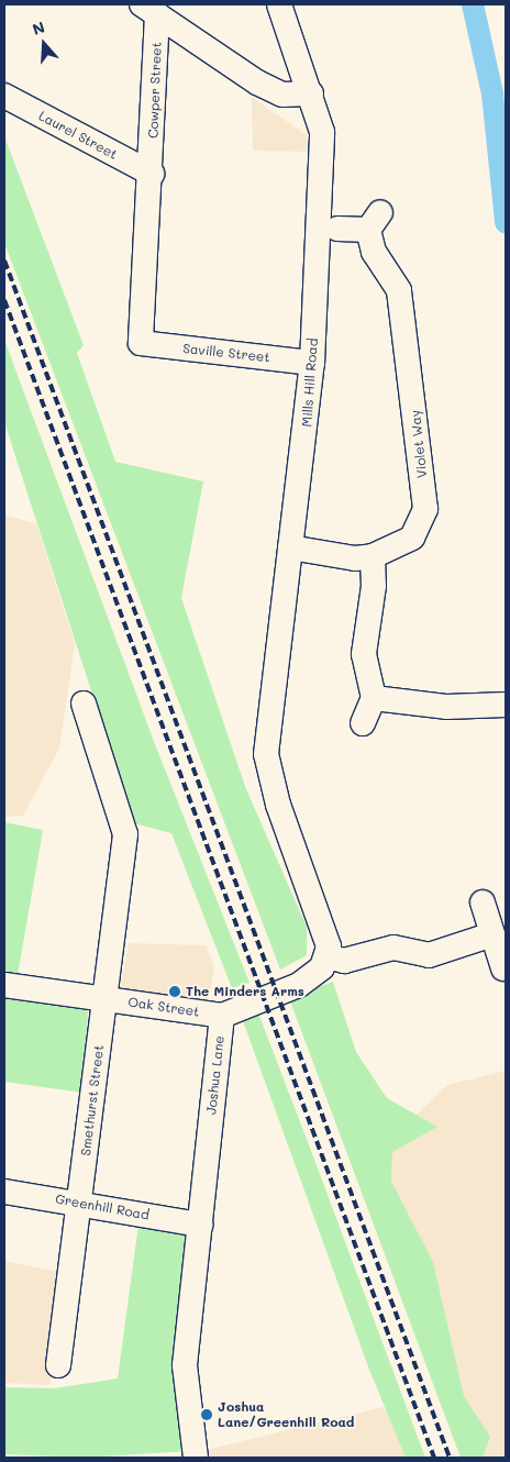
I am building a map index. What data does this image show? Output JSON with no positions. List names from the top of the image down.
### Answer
{
  "streets": {
    "street": [
      "Cowper Street",
      "Laurel Street",
      "Saville Street",
      "Mills Hill Road",
      "Violet Way",
      "Oak Street",
      "Joshua Lane",
      "Smethurst Street",
      "Greenhill Road"
    ]
  },
  "crossings": [
    ["Cowper Street", "Laurel Street"],
    ["Cowper Street", "Saville Street"],
    ["Cowper Street", "Mills Hill Road"],
    ["Saville Street", "Mills Hill Road"],
    ["Mills Hill Road", "Violet Way"],
    ["Mills Hill Road", "Joshua Lane"],
    ["Oak Street", "Joshua Lane"],
    ["Oak Street", "Smethurst Street"],
    ["Joshua Lane", "Greenhill Road"],
    ["Smethurst Street", "Greenhill Road"]
  ],
  "places": ["The Minders Arms", "Joshua Lane/Greenhill Road"],
  "north": "top"
}
